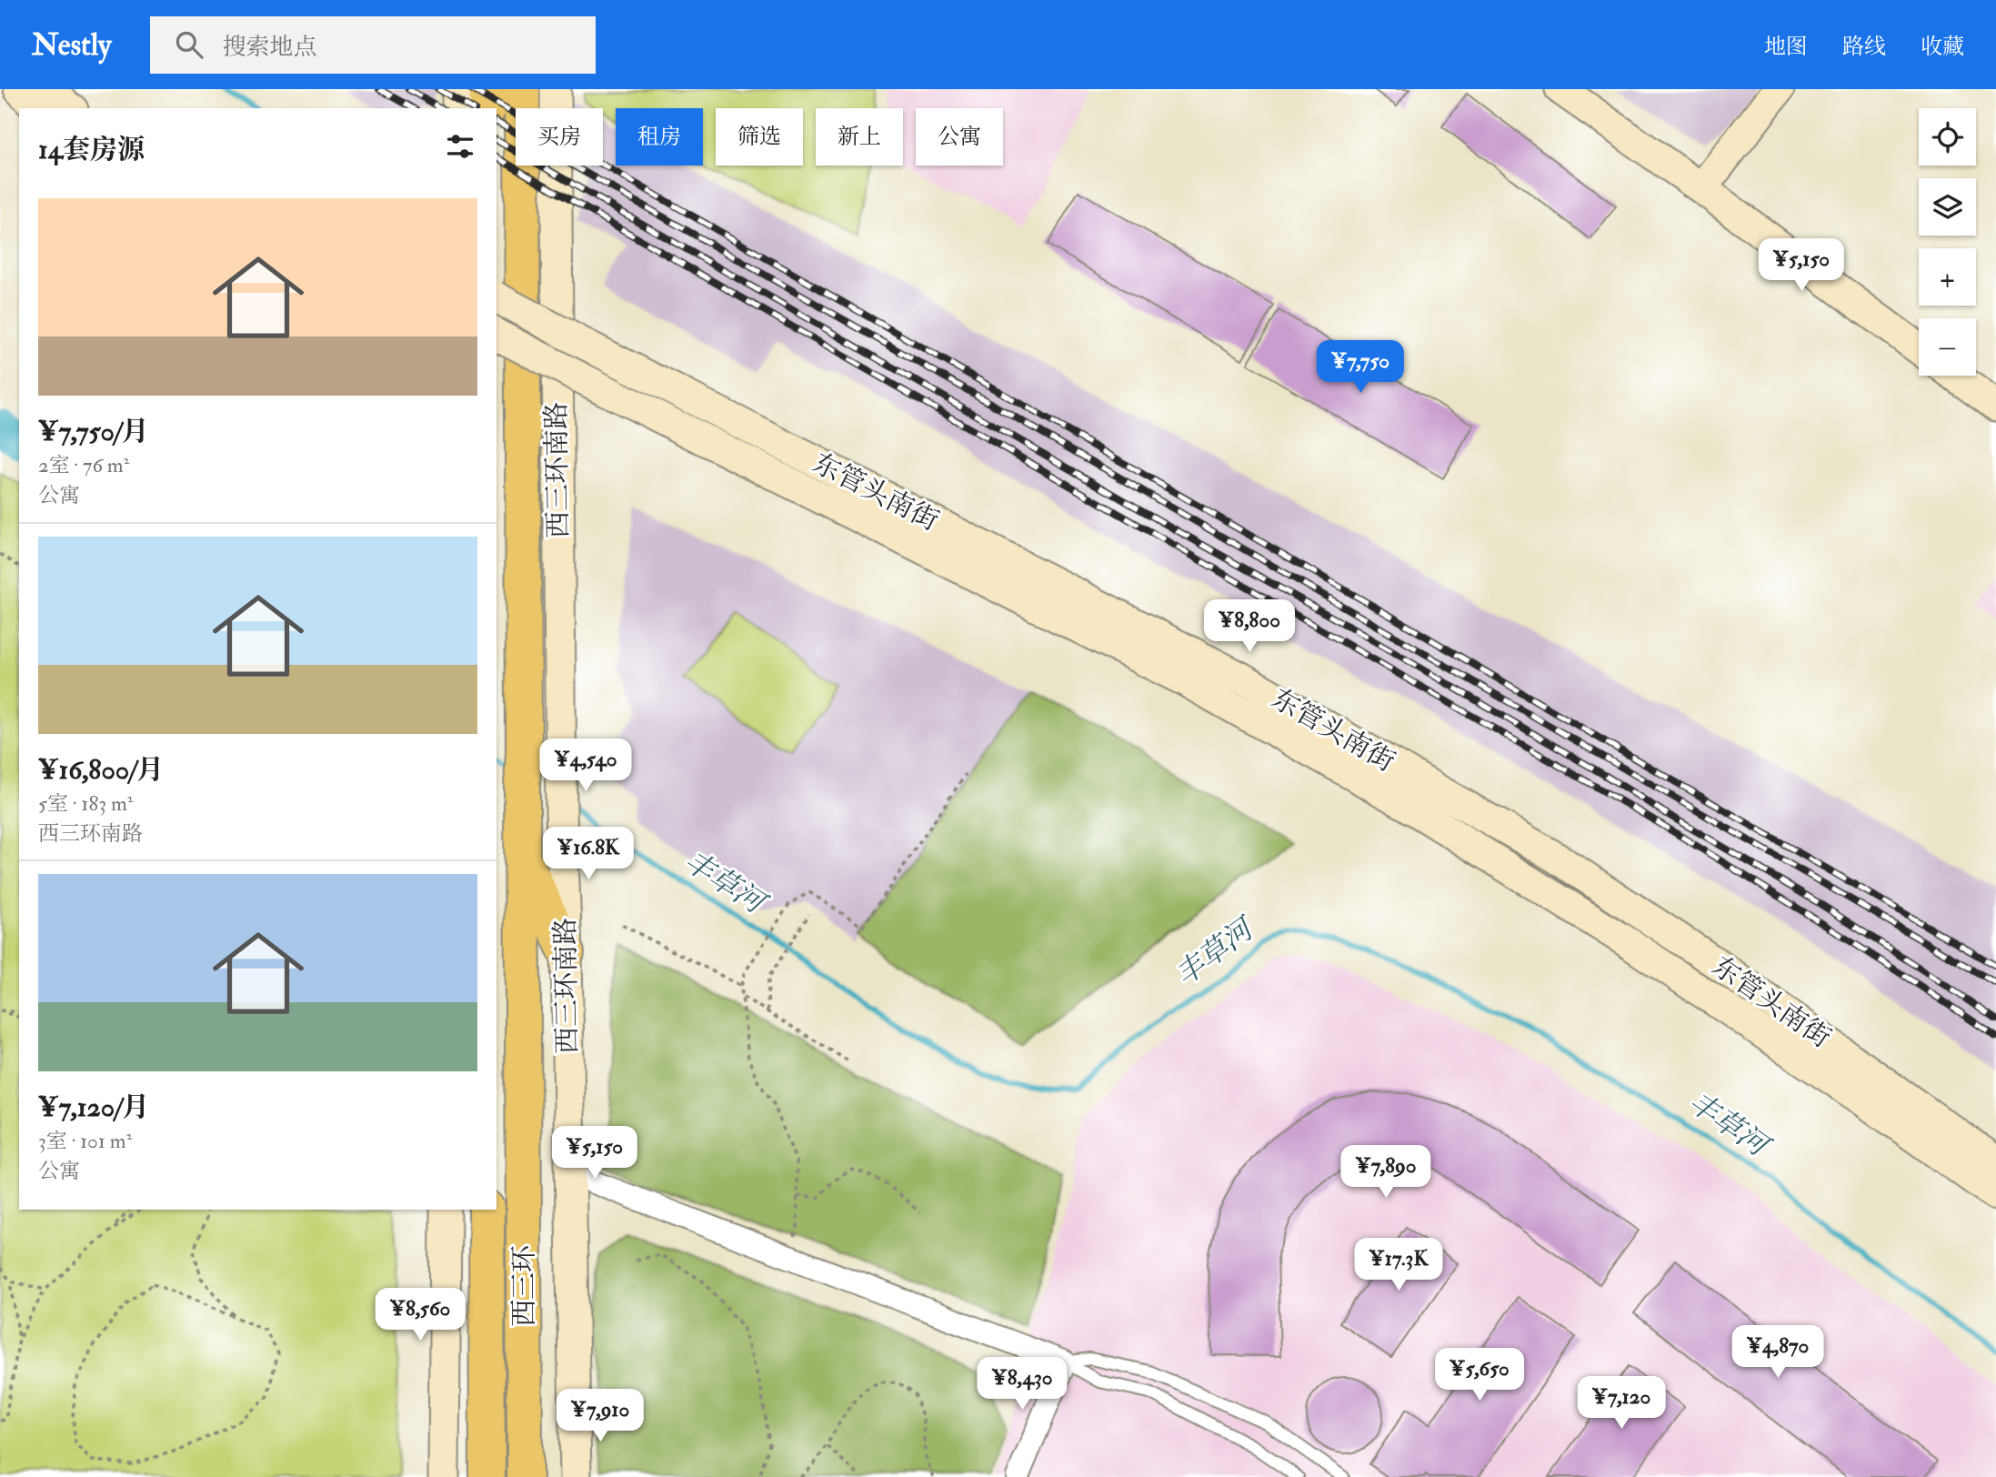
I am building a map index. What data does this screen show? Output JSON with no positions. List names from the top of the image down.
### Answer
{
  "streets": {
    "highway": ["西三环"],
    "main road": ["西三环南路", "东管头南街"]
  },
  "water": ["丰草河"],
  "page": {
    "header": "Nestly",
    "search": "搜索地点",
    "nav": ["地图", "路线", "收藏"],
    "map_buttons": ["+", "−"],
    "chip": [
      "买房",
      "租房",
      "筛选",
      "新上",
      "公寓"
    ],
    "heading": "14套房源",
    "list": [
      {
        "name": "¥7,750/月",
        "note": "2室 · 76 m² · 公寓"
      },
      {
        "name": "¥16,800/月",
        "note": "5室 · 183 m² · 西三环南路"
      },
      {
        "name": "¥7,120/月",
        "note": "3室 · 101 m² · 公寓"
      }
    ],
    "price": [
      "¥5,150",
      "¥7,750",
      "¥8,800",
      "¥4,540",
      "¥16.8K",
      "¥5,150",
      "¥7,890",
      "¥17.3K",
      "¥8,560",
      "¥4,870",
      "¥5,650",
      "¥8,430",
      "¥7,120",
      "¥7,910"
    ]
  }
}
